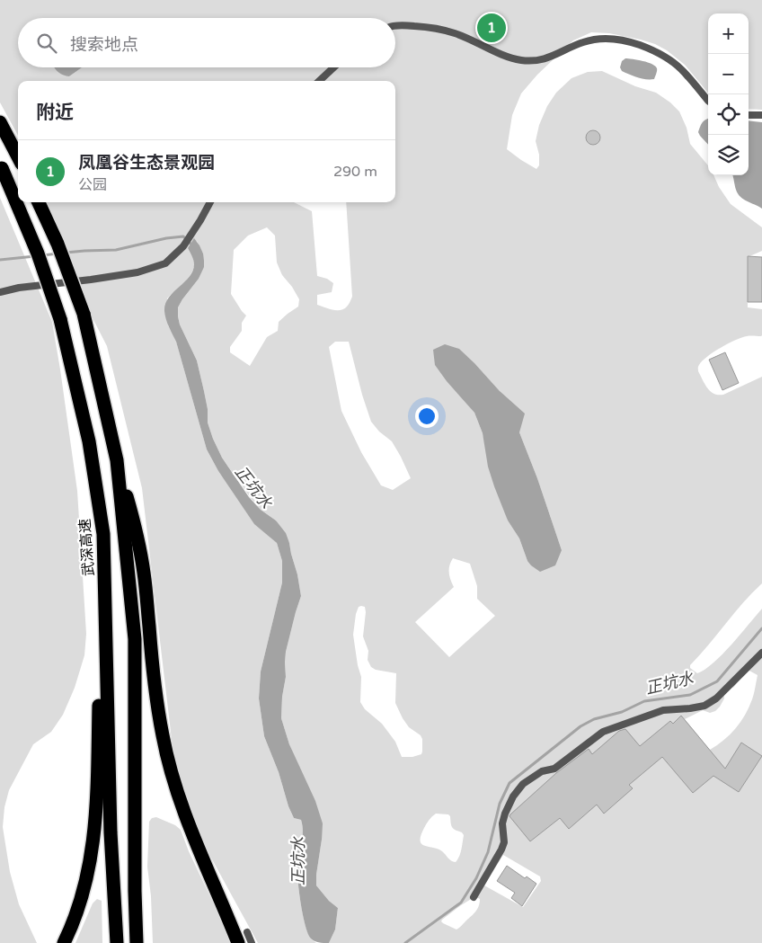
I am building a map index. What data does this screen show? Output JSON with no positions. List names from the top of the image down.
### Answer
{
  "streets": {
    "highway": ["武深高速"]
  },
  "water": ["正坑水"],
  "page": {
    "pins": "1",
    "map_buttons": ["+", "−"],
    "search": "搜索地点",
    "heading": "附近",
    "list": [
      {
        "mark": "1",
        "name": "凤凰谷生态景观园",
        "note": "公园",
        "value": "290 m"
      }
    ]
  }
}
